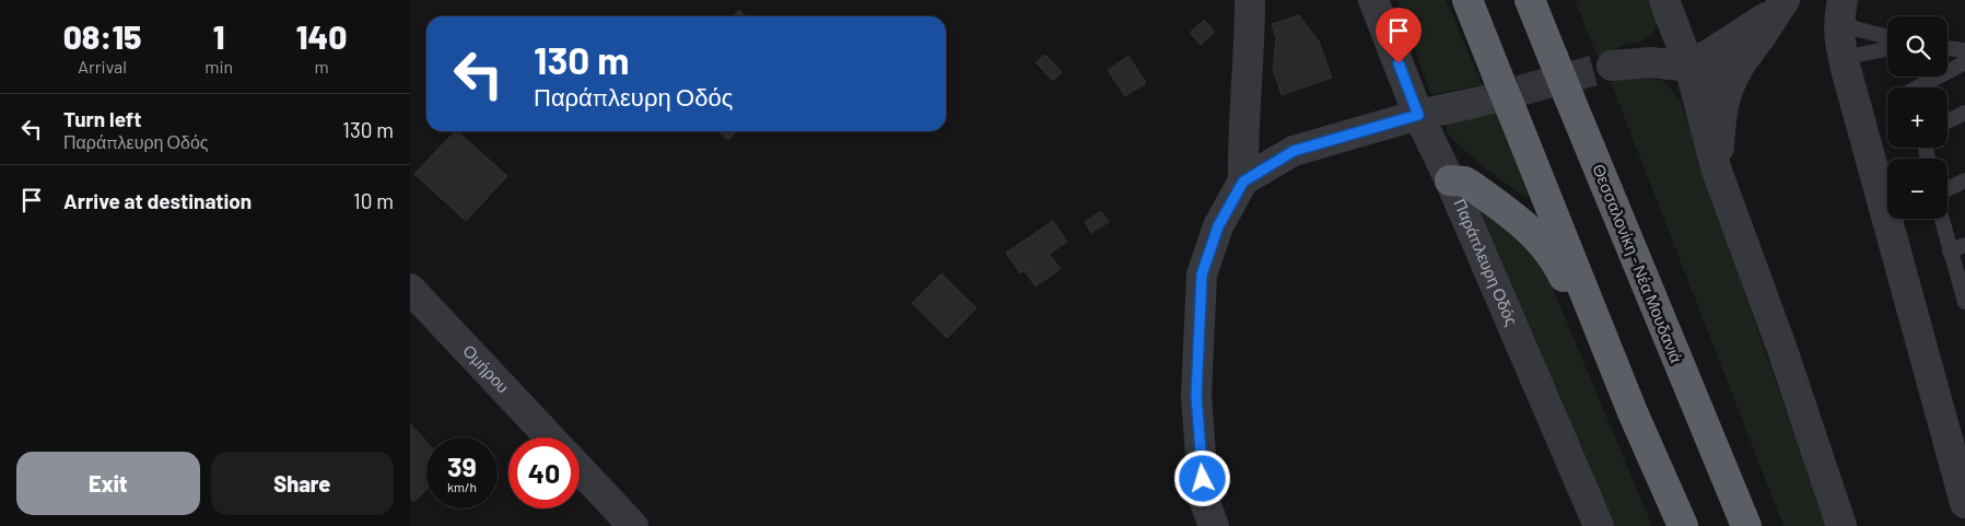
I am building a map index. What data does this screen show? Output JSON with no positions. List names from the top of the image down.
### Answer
{
  "streets": {
    "highway": ["Θεσσαλονίκη - Νέα Μουδανιά"],
    "street": ["Παράπλευρη Οδός", "Ομήρου"]
  },
  "page": {
    "eta": [
      "08:15",
      "Arrival",
      "1",
      "min",
      "140",
      "m"
    ],
    "map_buttons": ["+", "−"],
    "turn": ["130 m", "Παράπλευρη Οδός"],
    "list": [
      {
        "name": "Turn left",
        "note": "Παράπλευρη Οδός",
        "value": "130 m"
      },
      {
        "name": "Arrive at destination",
        "value": "10 m"
      }
    ],
    "speed": "39 km/h",
    "limit": "40",
    "buttons": ["Exit", "Share"]
  }
}
